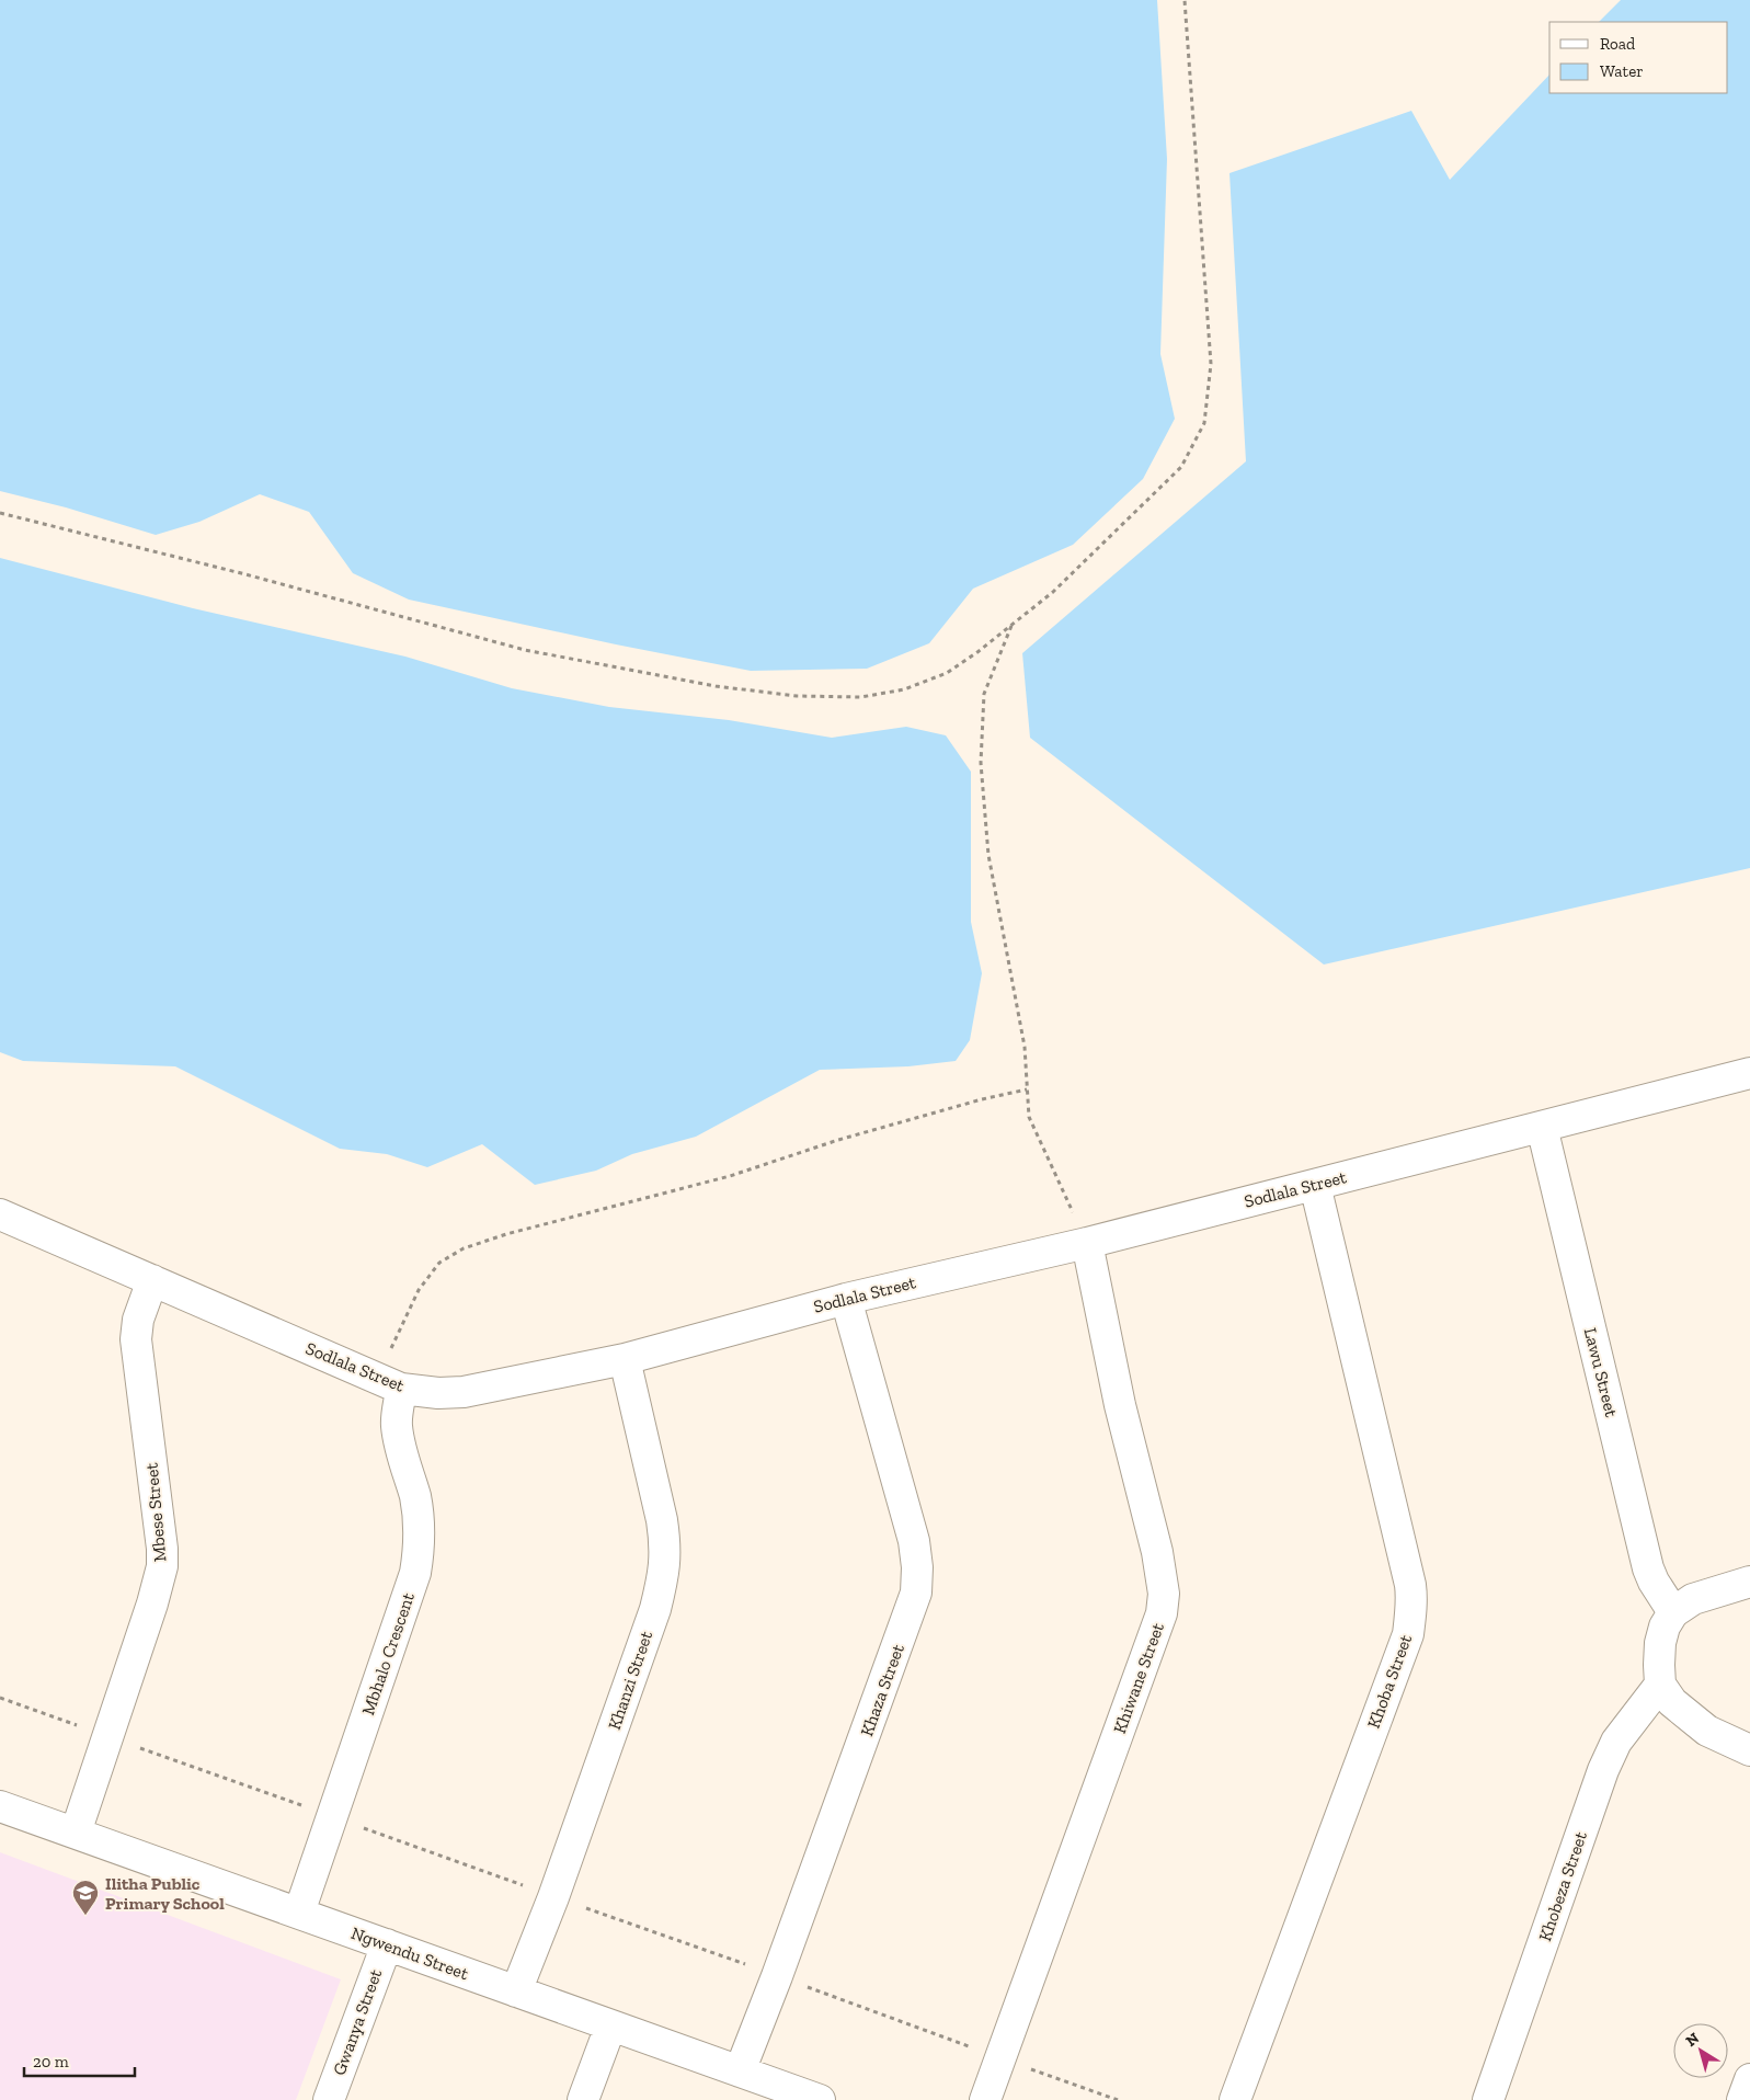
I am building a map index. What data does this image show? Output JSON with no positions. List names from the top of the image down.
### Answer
{
  "streets": {
    "street": [
      "Sodlala Street",
      "Lawu Street",
      "Mbese Street",
      "Mbhalo Crescent",
      "Khiwane Street",
      "Khanzi Street",
      "Khoba Street",
      "Khaza Street",
      "Khobeza Street",
      "Ngwendu Street",
      "Gwanya Street"
    ]
  },
  "crossings": [
    ["Sodlala Street", "Lawu Street"],
    ["Sodlala Street", "Mbese Street"],
    ["Sodlala Street", "Mbhalo Crescent"],
    ["Sodlala Street", "Khiwane Street"],
    ["Sodlala Street", "Khanzi Street"],
    ["Sodlala Street", "Khoba Street"],
    ["Sodlala Street", "Khaza Street"],
    ["Mbese Street", "Ngwendu Street"],
    ["Mbhalo Crescent", "Ngwendu Street"],
    ["Khanzi Street", "Ngwendu Street"],
    ["Khaza Street", "Ngwendu Street"],
    ["Ngwendu Street", "Gwanya Street"]
  ],
  "places": {
    "school or university": ["Ilitha Public Primary School"]
  },
  "legend": ["Road", "Water"],
  "scale_bar": "20 m",
  "north": "top left"
}
